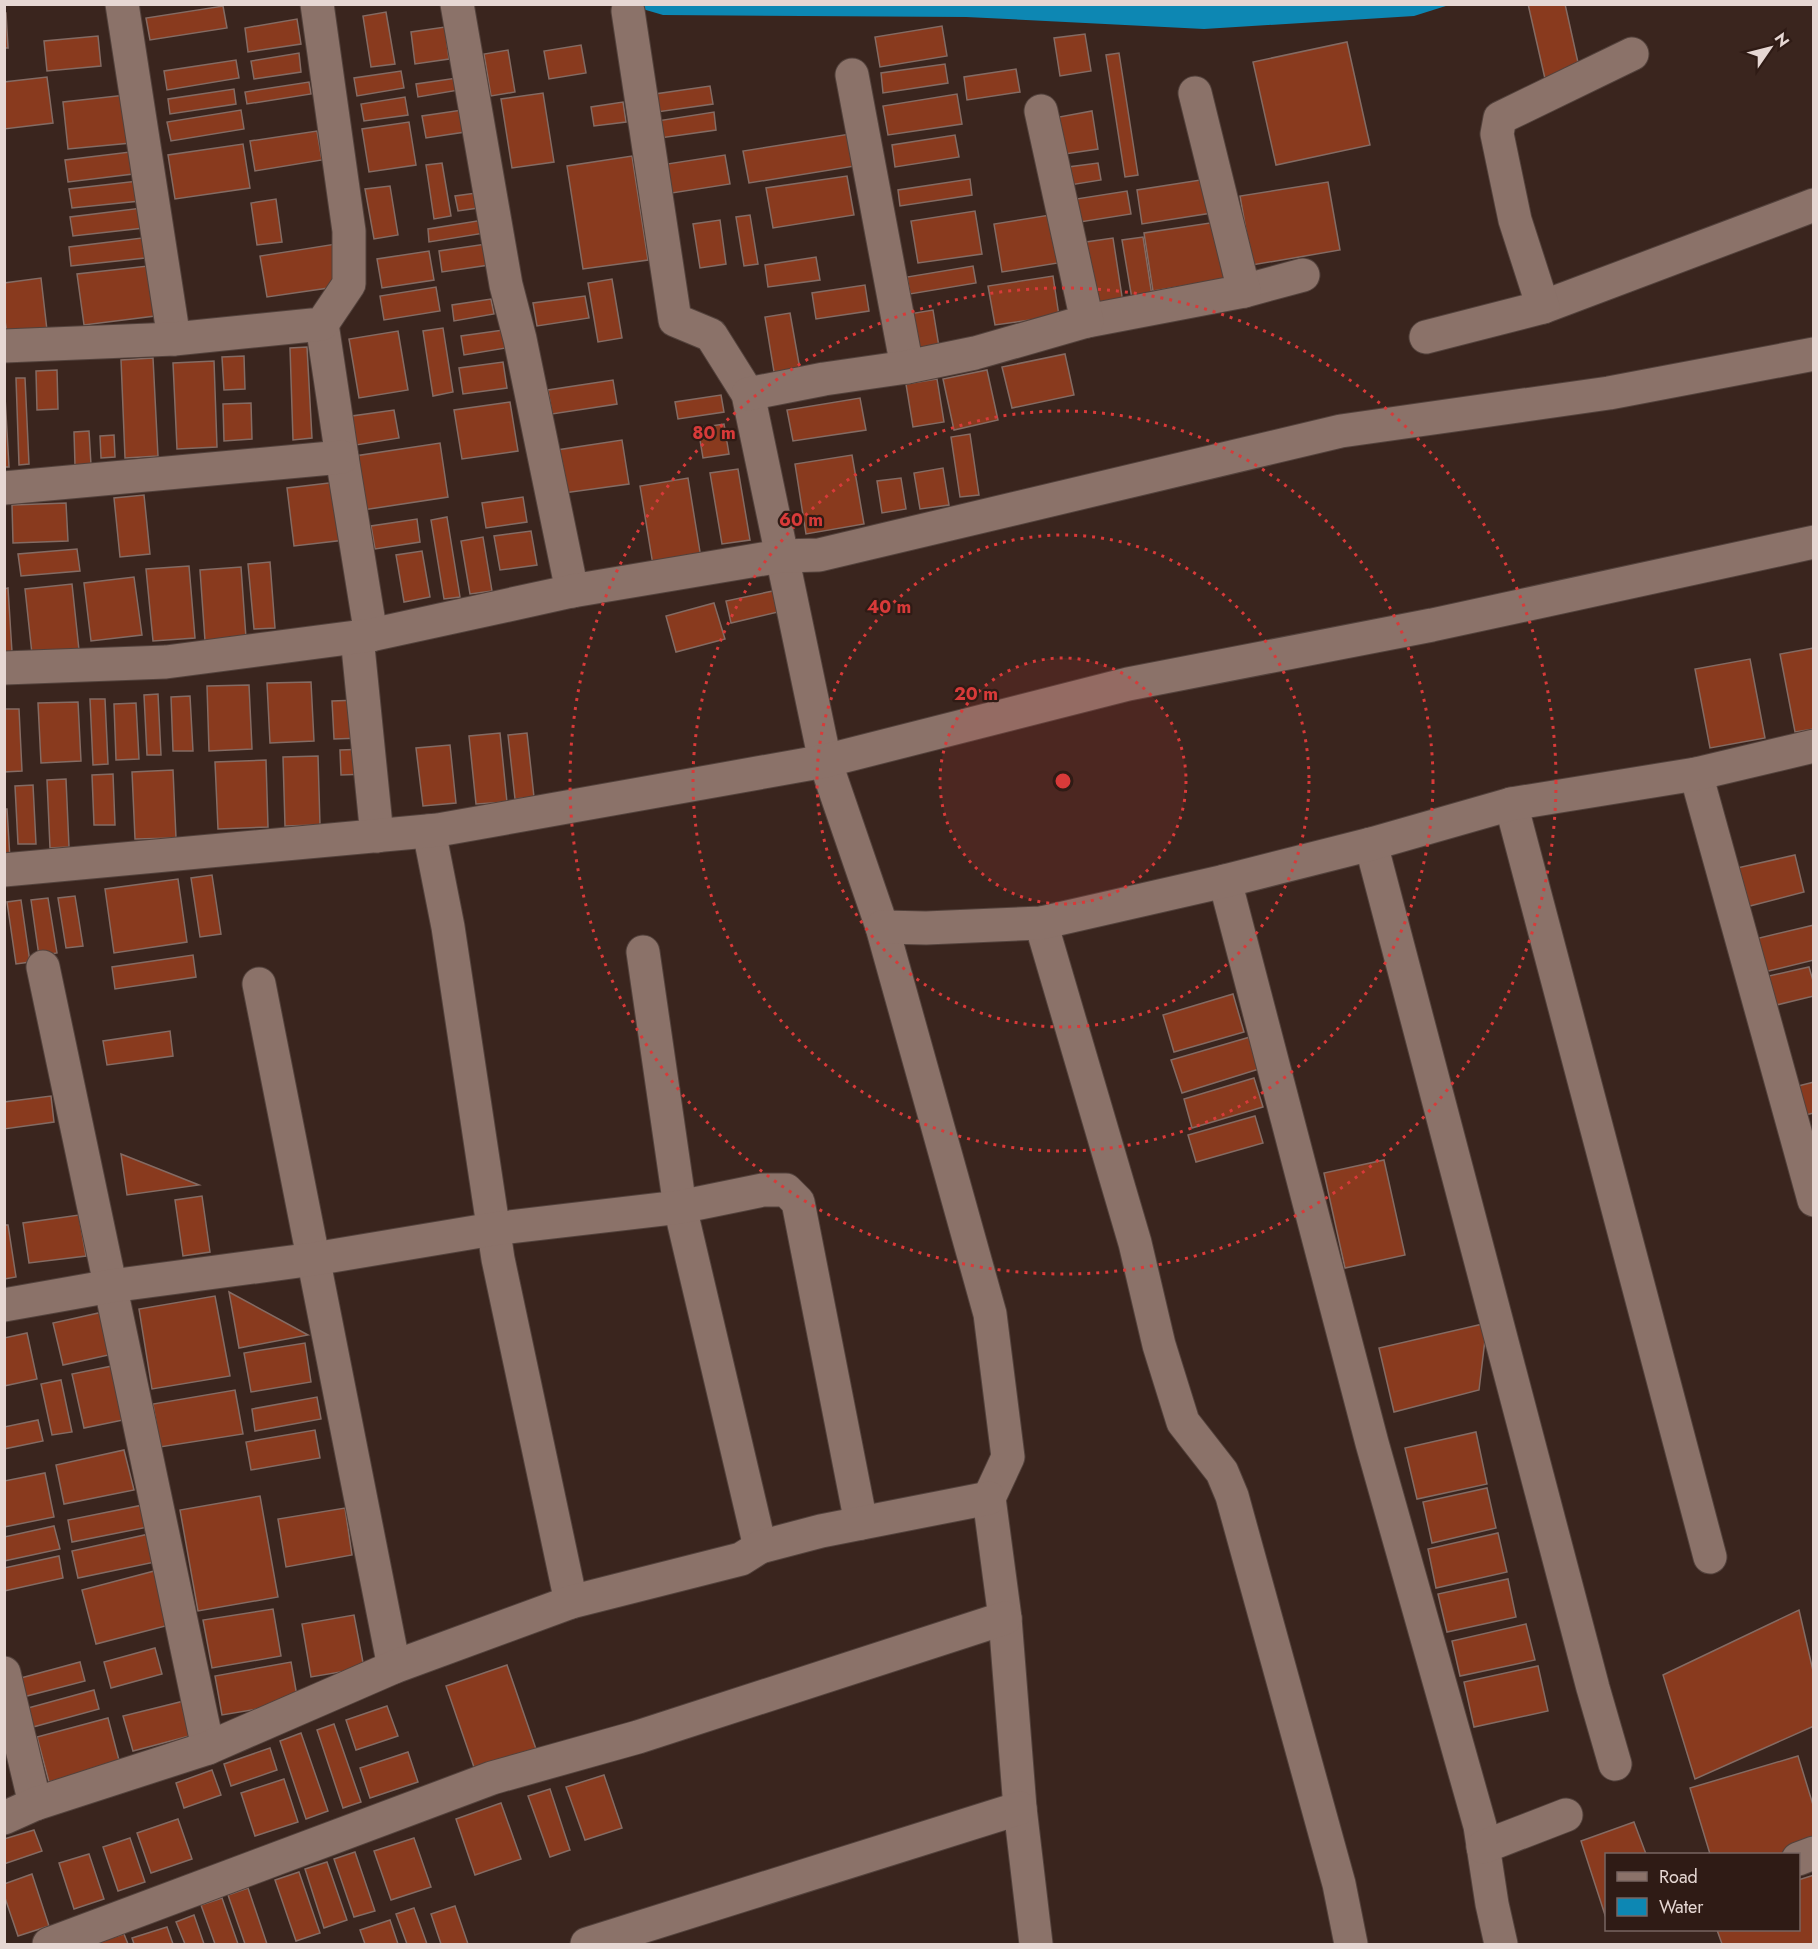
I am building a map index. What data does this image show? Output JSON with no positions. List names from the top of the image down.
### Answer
{
  "legend": ["Road", "Water"],
  "north": "top right",
  "rings": [
    "80 m",
    "60 m",
    "40 m",
    "20 m"
  ]
}
